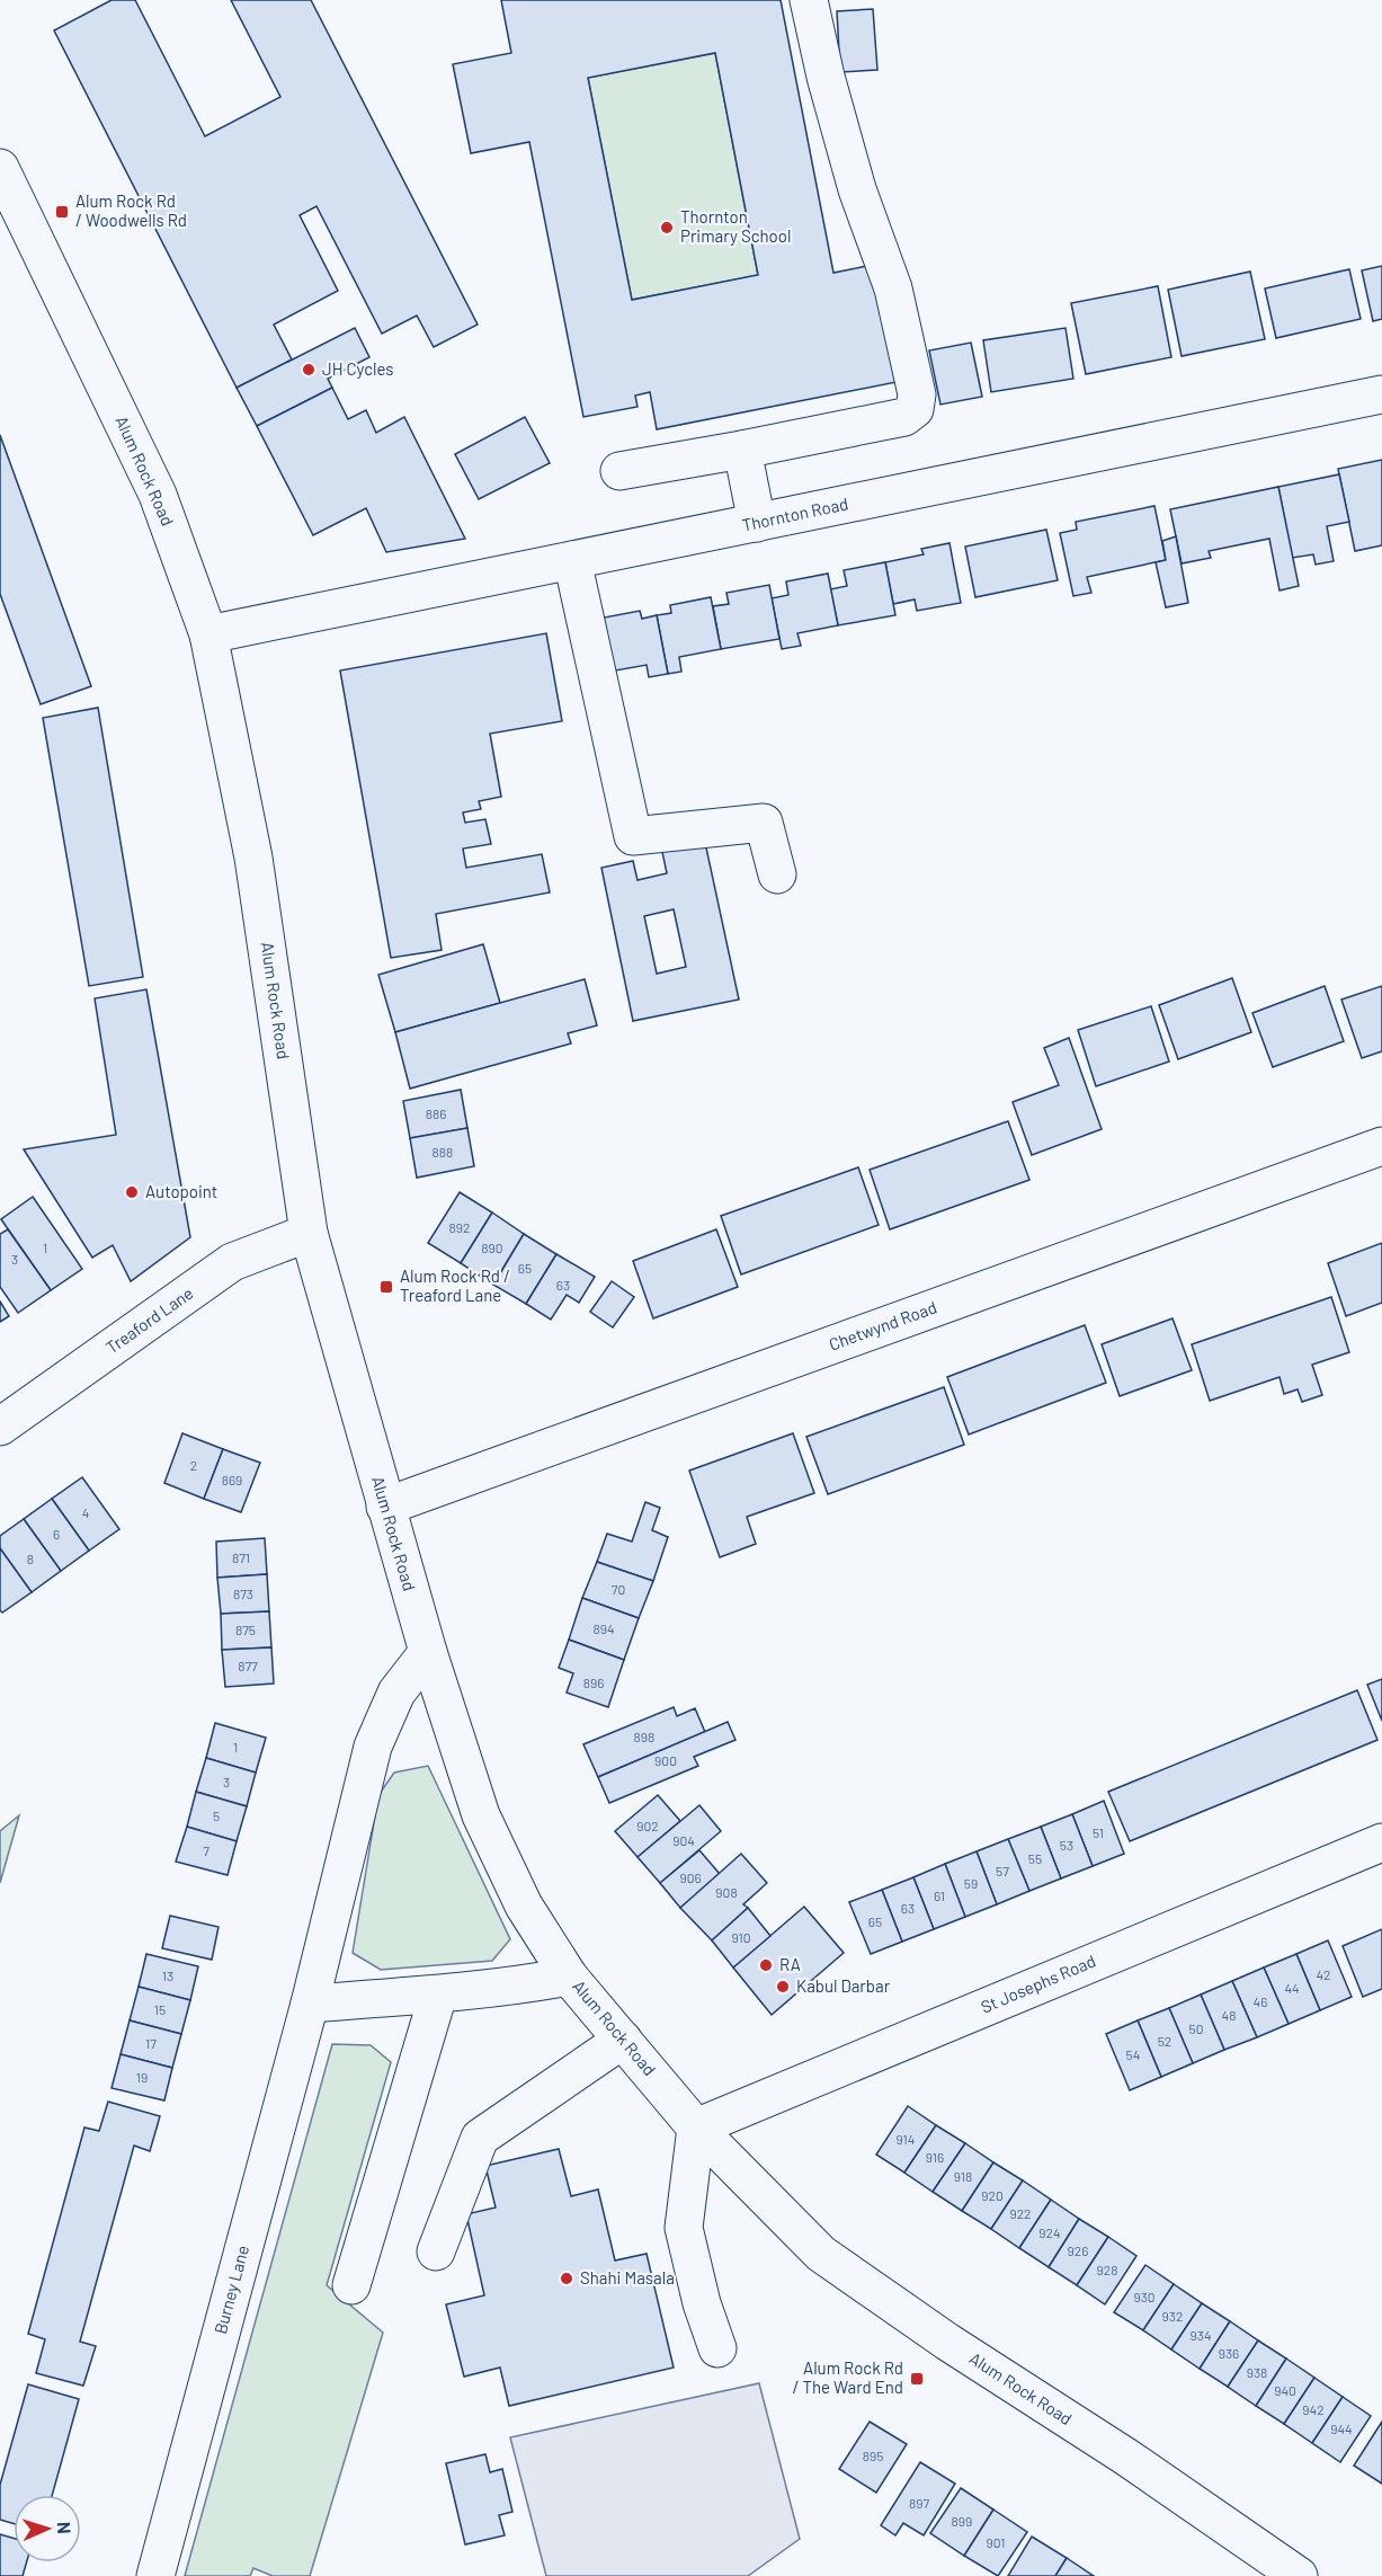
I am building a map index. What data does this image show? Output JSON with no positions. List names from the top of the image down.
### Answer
{
  "streets": {
    "street": [
      "Alum Rock Road",
      "Thornton Road",
      "Treaford Lane",
      "Chetwynd Road",
      "St Josephs Road",
      "Burney Lane"
    ]
  },
  "crossings": [
    ["Alum Rock Road", "Thornton Road"],
    ["Alum Rock Road", "Treaford Lane"],
    ["Alum Rock Road", "Chetwynd Road"],
    ["Alum Rock Road", "St Josephs Road"],
    ["Alum Rock Road", "Burney Lane"]
  ],
  "places": {
    "transit": ["Alum Rock Rd / Woodwells Rd", "Alum Rock Rd / Treaford Lane", "Alum Rock Rd / The Ward End"],
    "other": [
      "Thornton Primary School",
      "JH Cycles",
      "Autopoint",
      "RA",
      "Kabul Darbar",
      "Shahi Masala"
    ]
  },
  "house_numbers": [
    "886",
    "888",
    "892",
    "1",
    "890",
    "3",
    "65",
    "63",
    "2",
    "869",
    "4",
    "6",
    "871",
    "8",
    "70",
    "873",
    "894",
    "875",
    "877",
    "896",
    "898",
    "1",
    "900",
    "3",
    "5",
    "902",
    "51",
    "904",
    "53",
    "7",
    "55",
    "57",
    "906",
    "59",
    "908",
    "61",
    "63",
    "65",
    "910",
    "42",
    "13",
    "44",
    "46",
    "15",
    "48",
    "50",
    "52",
    "17",
    "54",
    "19",
    "914",
    "916",
    "918",
    "920",
    "922",
    "924",
    "926",
    "928",
    "930",
    "932",
    "934",
    "936",
    "938",
    "940",
    "942",
    "944",
    "895",
    "897",
    "899",
    "901"
  ],
  "north": "right"
}
